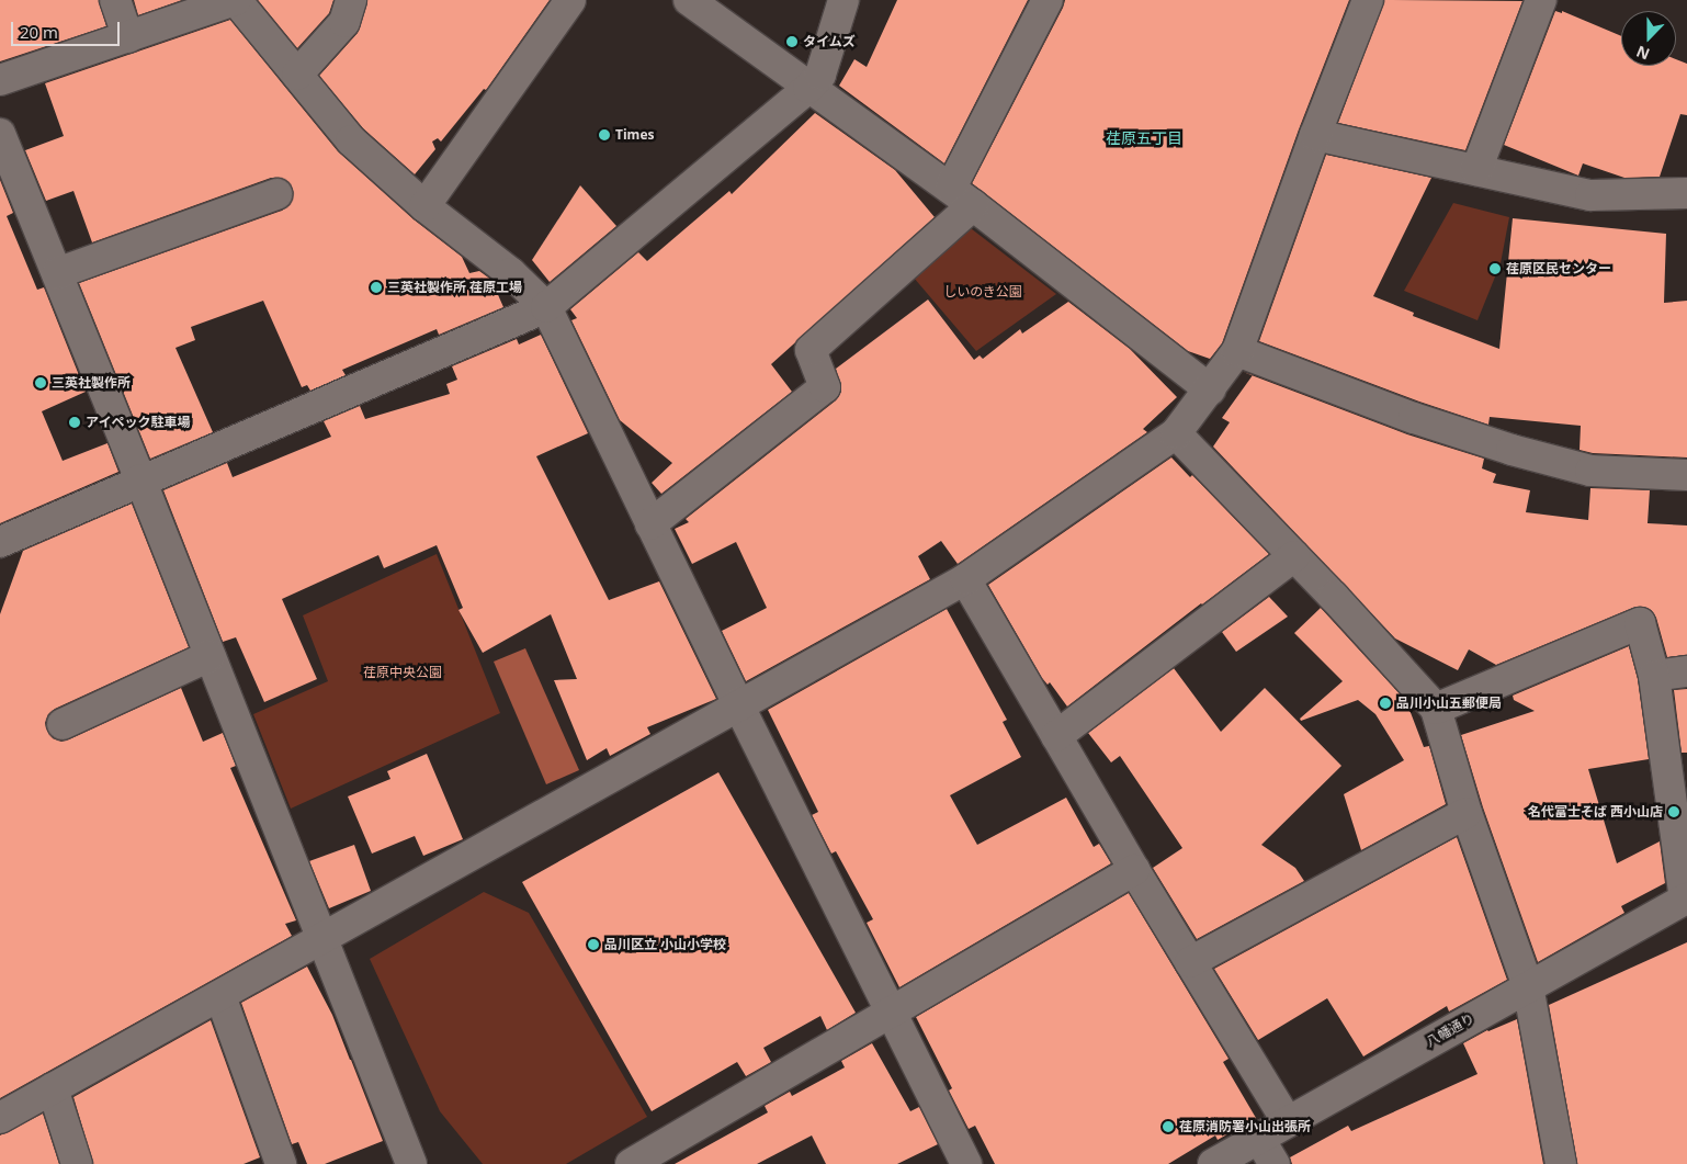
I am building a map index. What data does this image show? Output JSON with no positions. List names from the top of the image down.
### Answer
{
  "streets": {
    "street": ["八幡通り"]
  },
  "districts": ["荏原五丁目"],
  "parks": ["しいのき公園", "荏原中央公園"],
  "places": [
    "タイムズ",
    "Times",
    "荏原区民センター",
    "三英社製作所 荏原工場",
    "三英社製作所",
    "アイペック駐車場",
    "品川小山五郵便局",
    "名代富士そば 西小山店",
    "品川区立 小山小学校",
    "荏原消防署小山出張所"
  ],
  "scale_bar": "20 m",
  "north": "bottom"
}
